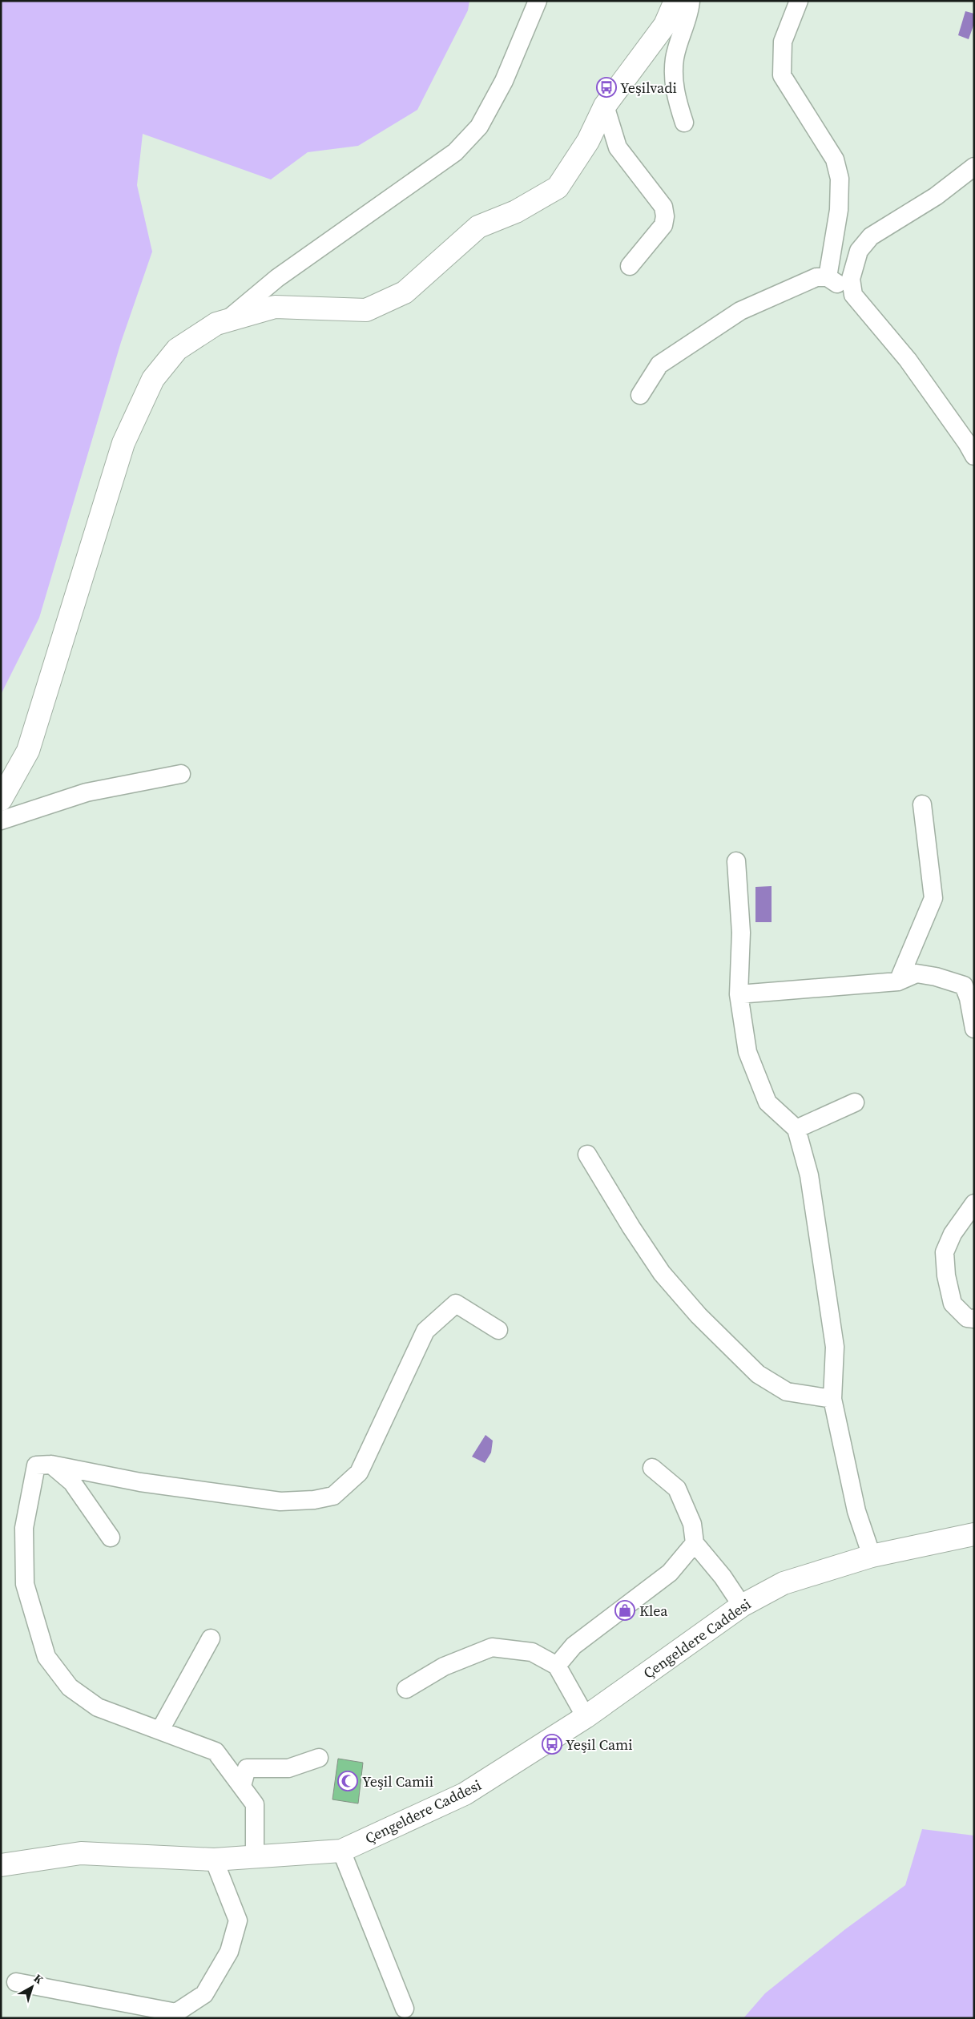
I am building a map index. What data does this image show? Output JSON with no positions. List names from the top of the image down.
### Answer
{
  "streets": {
    "street": ["Çengeldere Caddesi"]
  },
  "places": {
    "bus stop": ["Yeşilvadi", "Yeşil Cami"],
    "shop": ["Klea"],
    "mosque": ["Yeşil Camii"]
  },
  "north": "top right"
}
